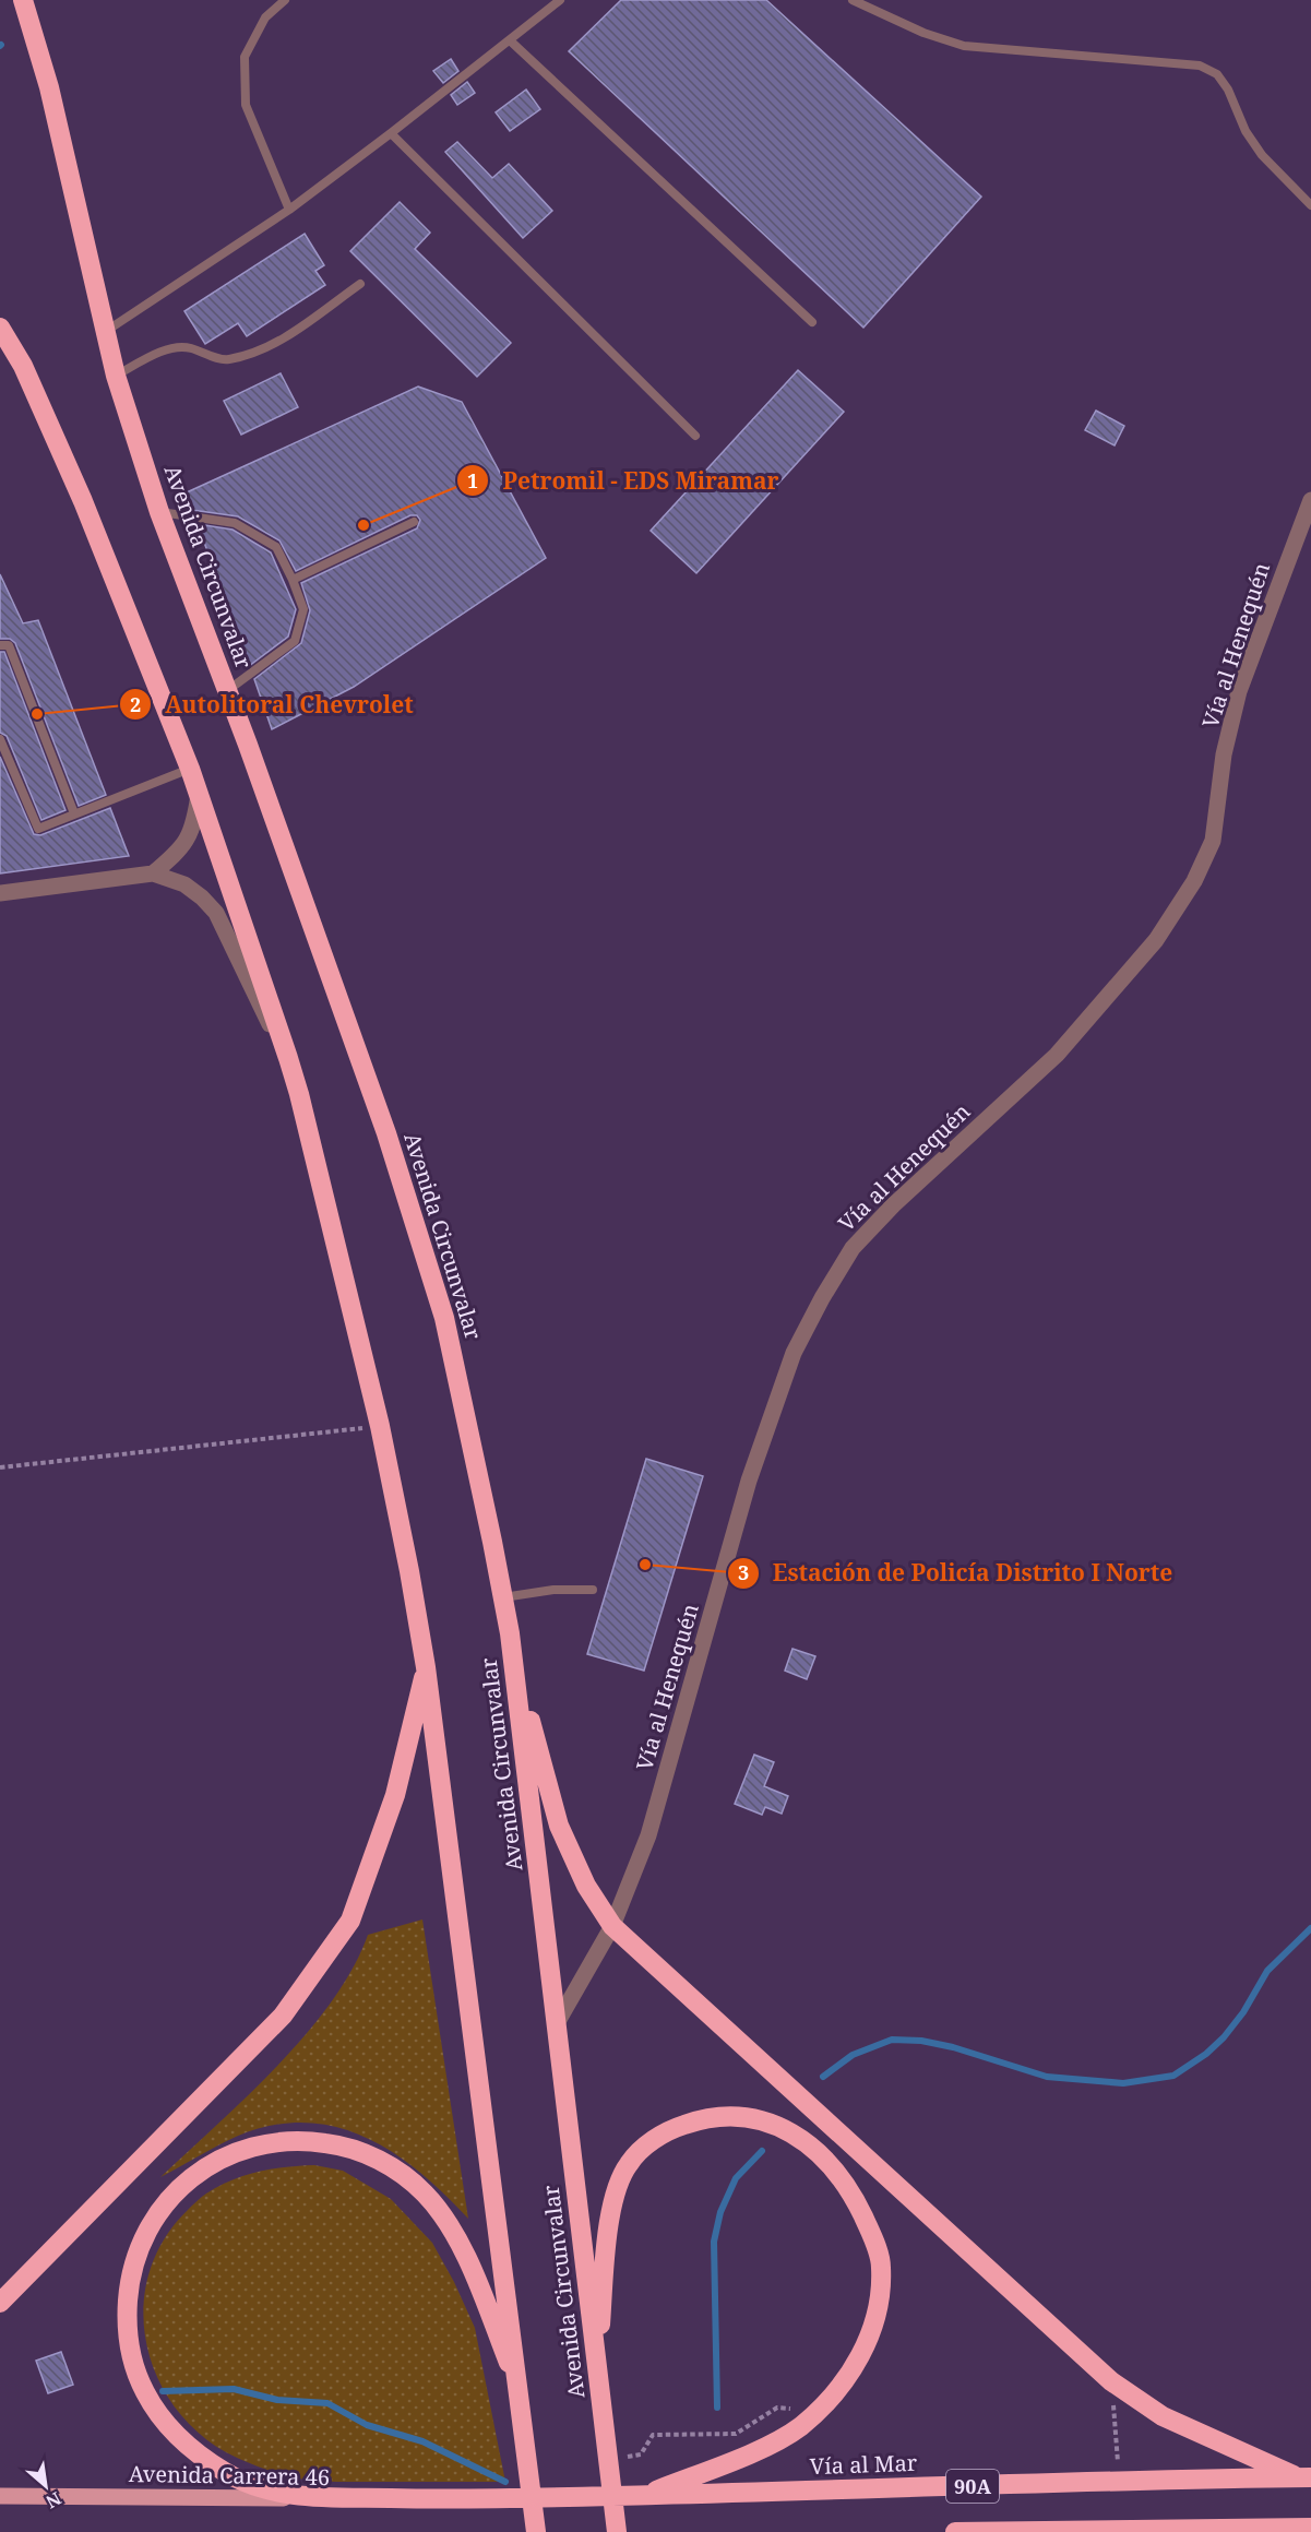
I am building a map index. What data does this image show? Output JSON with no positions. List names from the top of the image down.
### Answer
{
  "streets": {
    "highway": ["Avenida Circunvalar", "Vía al Mar", "90A"],
    "main road": ["Avenida Carrera 46"],
    "street": ["Vía al Henequén"]
  },
  "crossings": [
    ["Avenida Circunvalar", "Vía al Henequén"],
    ["Vía al Mar", "Avenida Carrera 46"]
  ],
  "places": ["Petromil - EDS Miramar", "Autolitoral Chevrolet", "Estación de Policía Distrito I Norte"],
  "north": "bottom right"
}
